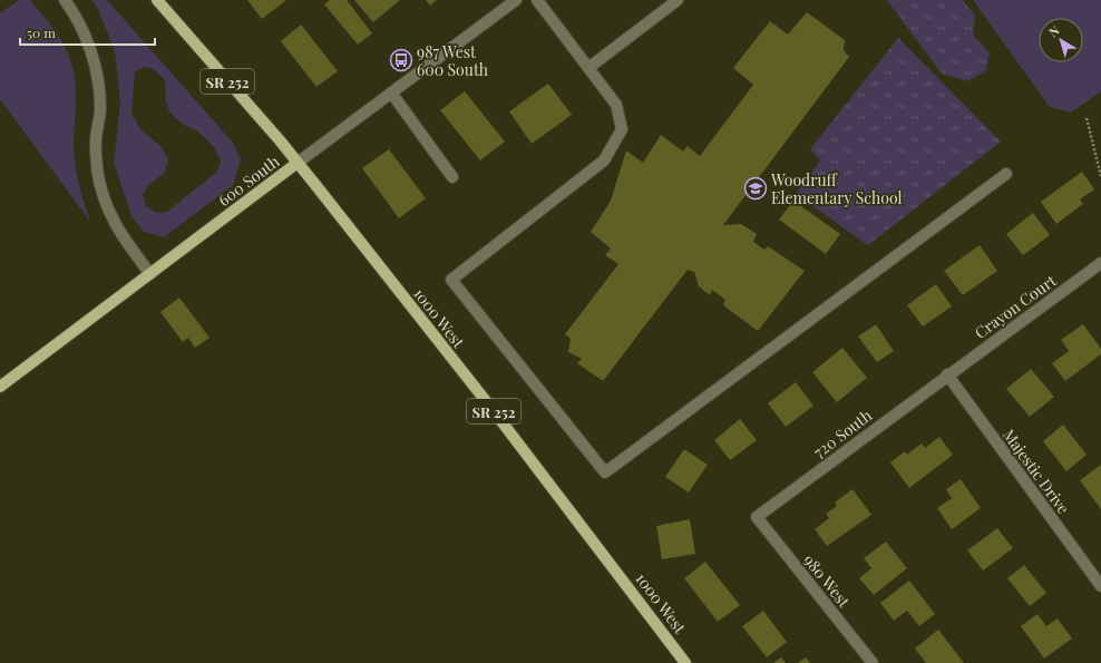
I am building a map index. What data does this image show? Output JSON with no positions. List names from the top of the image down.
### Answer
{
  "streets": {
    "main road": ["SR 252", "600 South", "1000 West"],
    "street": [
      "Crayon Court",
      "720 South",
      "Majestic Drive",
      "980 West"
    ]
  },
  "crossings": [
    ["600 South", "1000 West"],
    ["Crayon Court", "720 South"],
    ["Crayon Court", "Majestic Drive"],
    ["720 South", "Majestic Drive"],
    ["720 South", "980 West"]
  ],
  "places": {
    "bus stop": ["987 West 600 South"],
    "school or university": ["Woodruff Elementary School"]
  },
  "scale_bar": "50 m",
  "north": "top left"
}
